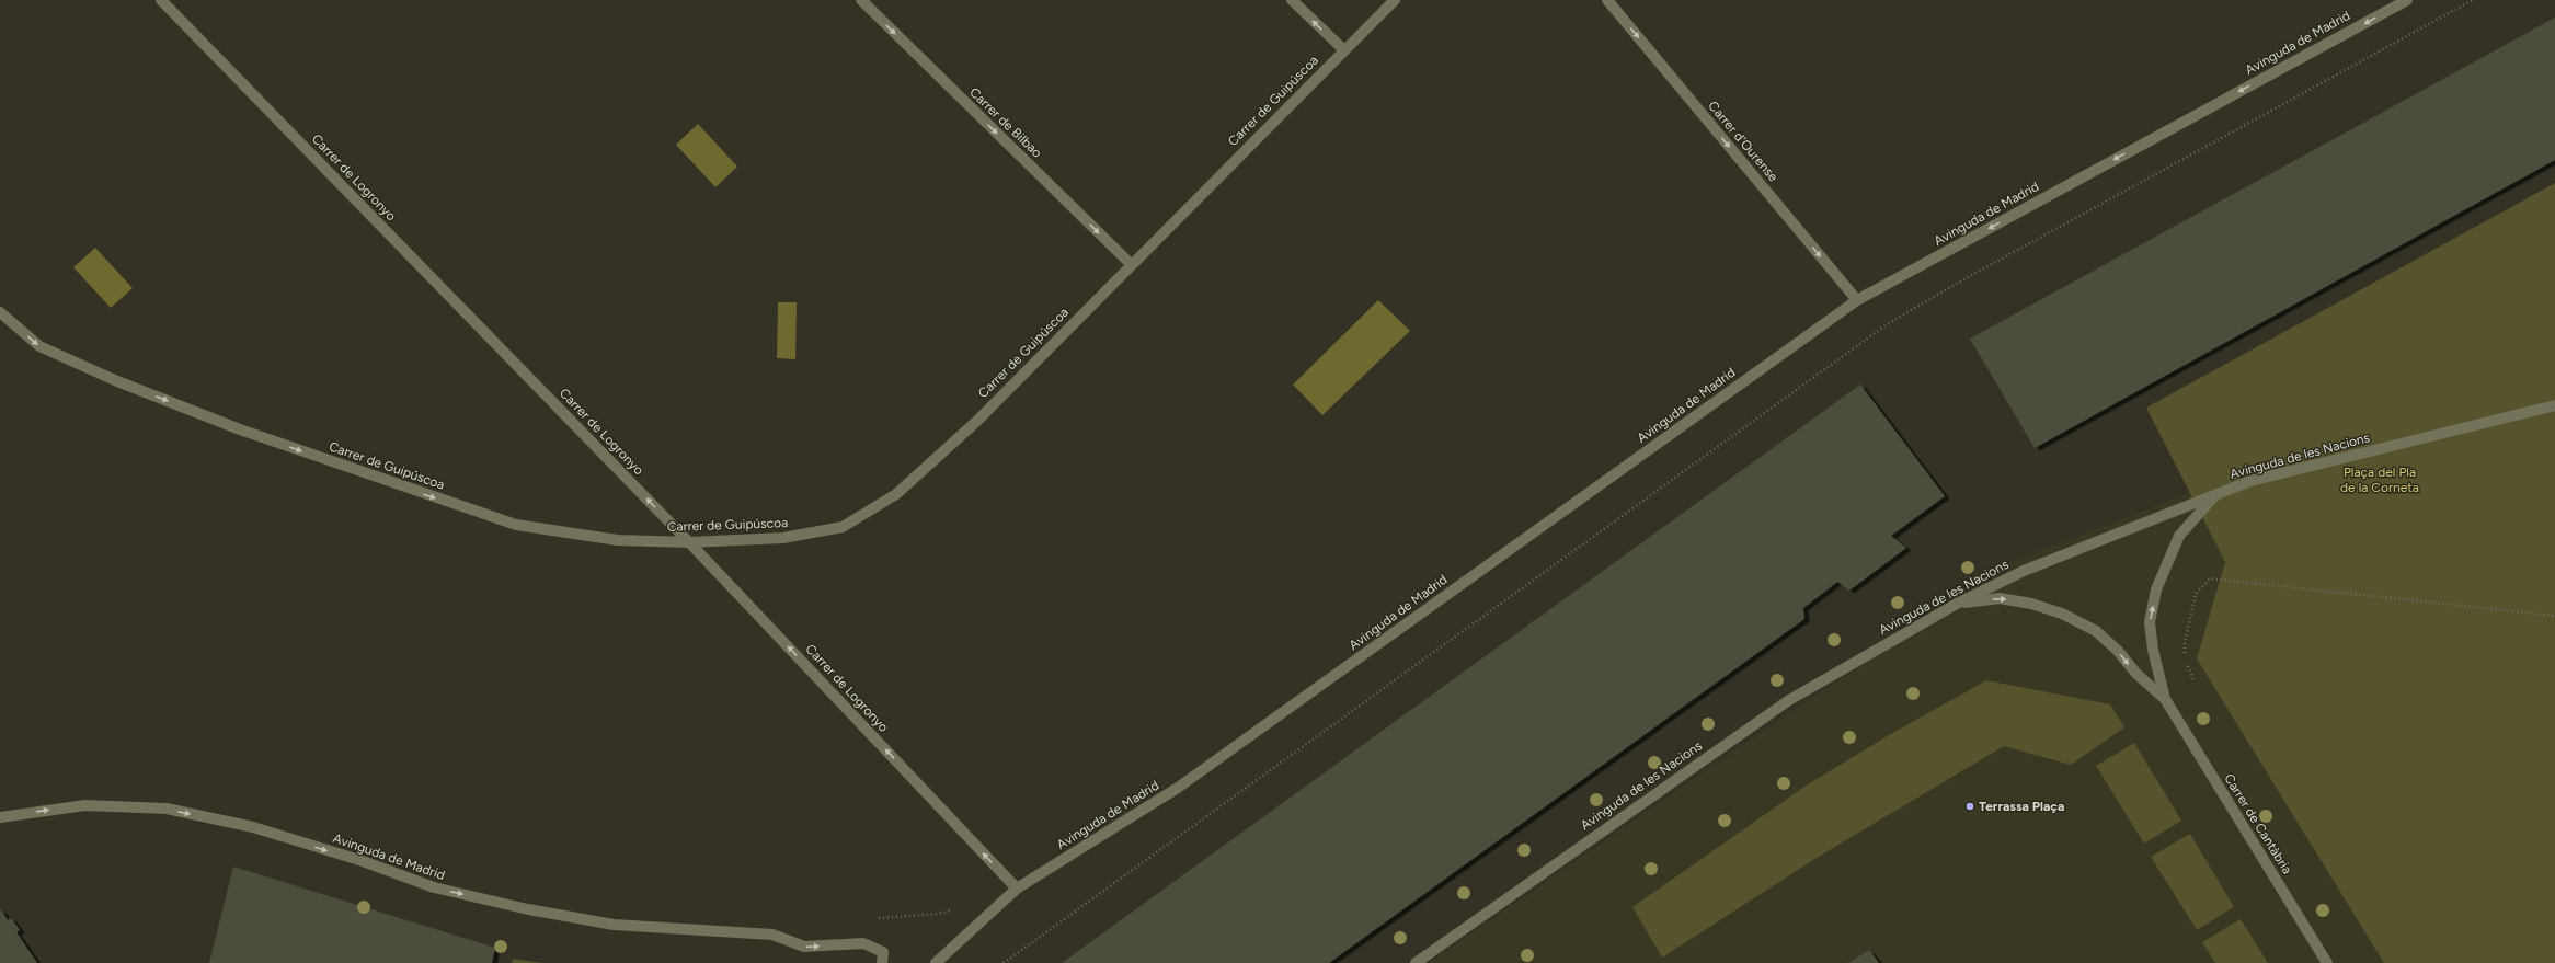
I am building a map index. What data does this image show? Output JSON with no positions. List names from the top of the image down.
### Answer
{
  "streets": {
    "street": [
      "Avinguda de Madrid",
      "Carrer de Guipúscoa",
      "Carrer de Bilbao",
      "Carrer d'Ourense",
      "Carrer de Logronyo",
      "Avinguda de les Nacions",
      "Carrer de Cantàbria"
    ]
  },
  "crossings": [
    ["Avinguda de Madrid", "Carrer d'Ourense"],
    ["Avinguda de Madrid", "Carrer de Logronyo"],
    ["Carrer de Guipúscoa", "Carrer de Bilbao"],
    ["Carrer de Guipúscoa", "Carrer de Logronyo"],
    ["Avinguda de les Nacions", "Carrer de Cantàbria"]
  ],
  "one_way": [
    "Carrer de Guipúscoa",
    "Carrer de Bilbao",
    "Carrer d'Ourense",
    "Carrer de Logronyo"
  ],
  "parks": ["Plaça del Pla de la Corneta"],
  "places": ["Terrassa Plaça"]
}
